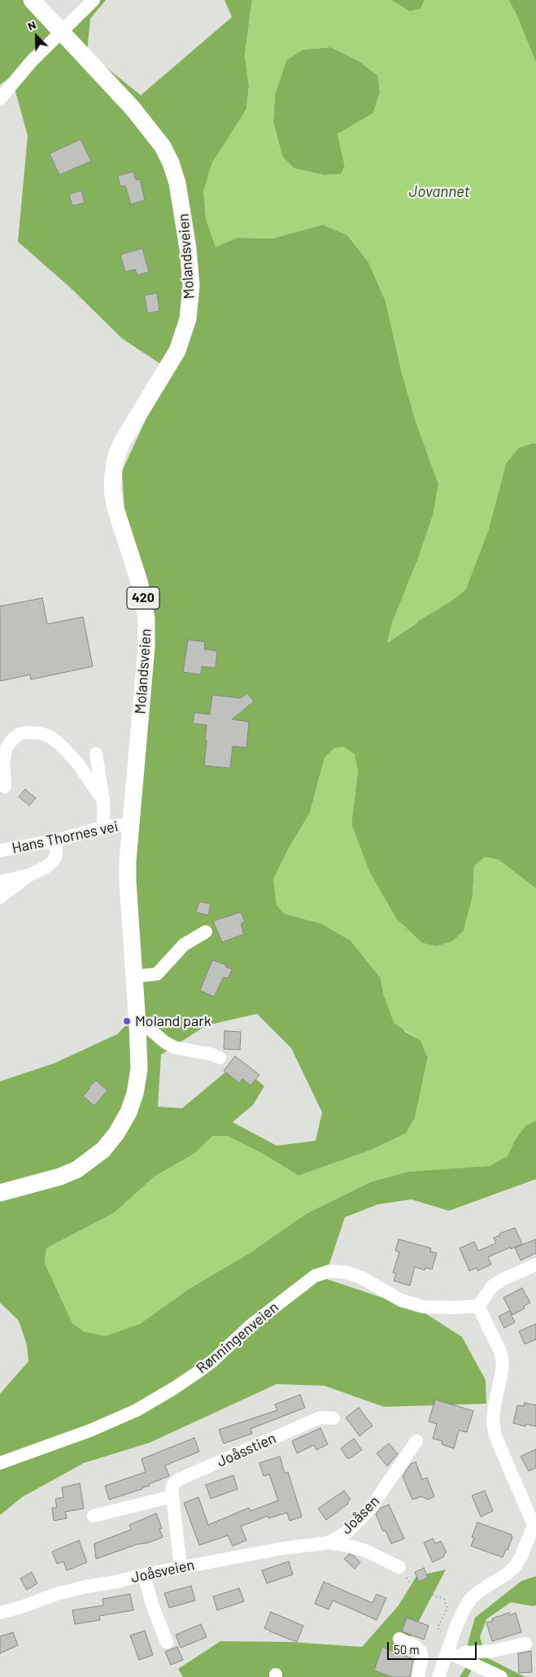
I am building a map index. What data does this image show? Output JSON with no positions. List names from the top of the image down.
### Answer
{
  "streets": {
    "main road": ["Molandsveien", "420"],
    "street": [
      "Hans Thornes vei",
      "Rønningenveien",
      "Joåsstien",
      "Joåsen",
      "Joåsveien"
    ]
  },
  "crossings": [
    ["Molandsveien", "Hans Thornes vei"],
    ["Joåsstien", "Joåsveien"],
    ["Joåsen", "Joåsveien"]
  ],
  "water": ["Jovannet"],
  "places": ["Moland park"],
  "scale_bar": "50 m",
  "north": "top left"
}
